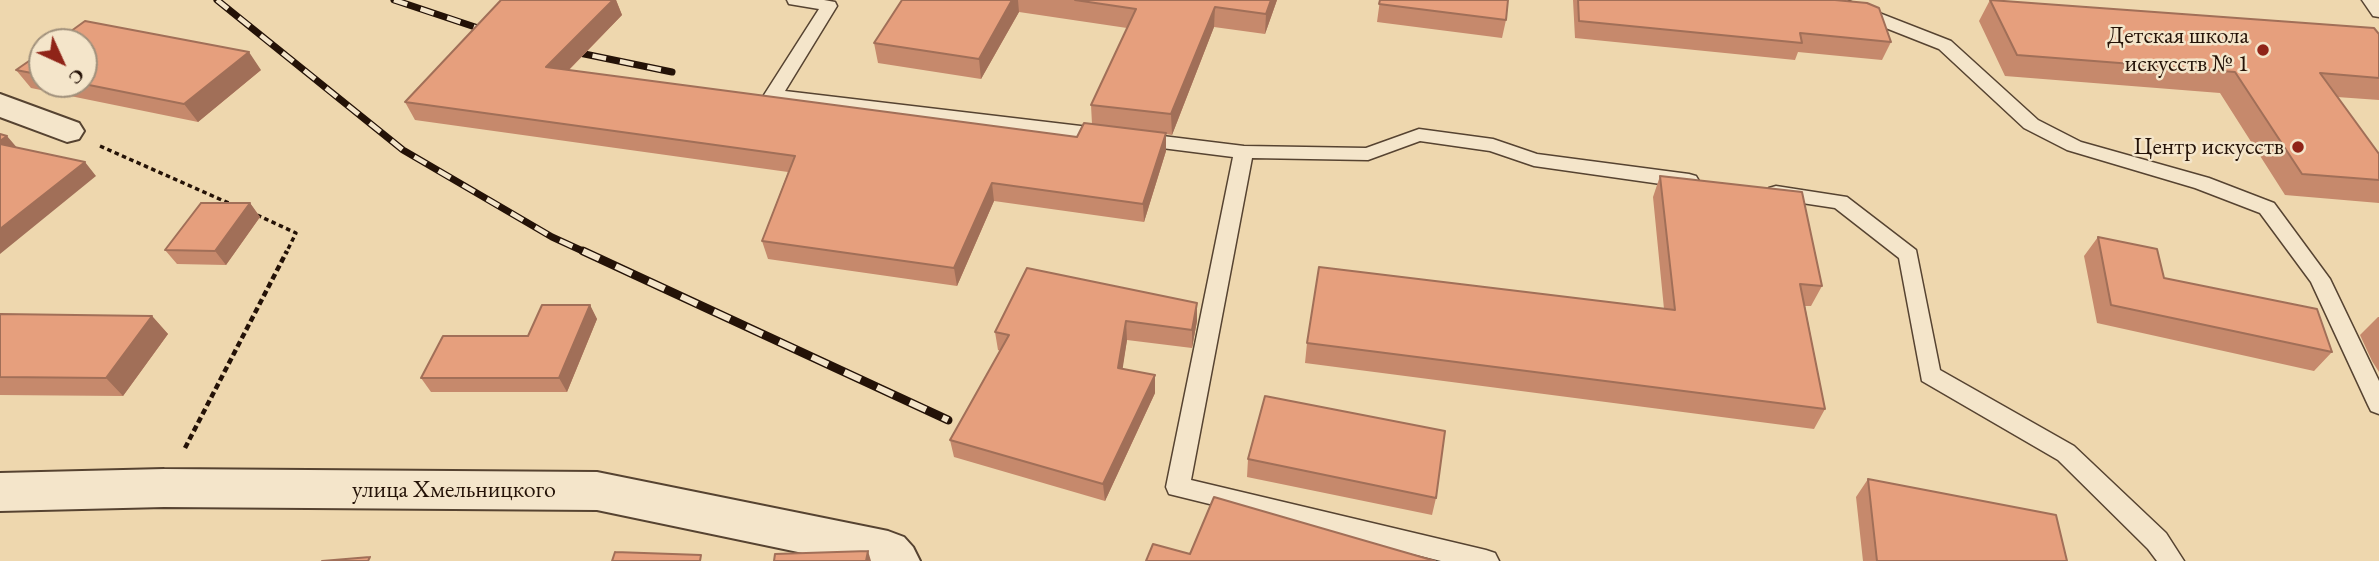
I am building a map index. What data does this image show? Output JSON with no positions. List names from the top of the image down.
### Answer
{
  "streets": {
    "street": ["улица Хмельницкого"]
  },
  "places": ["Детская школа искусств № 1", "Центр искусств"],
  "north": "bottom right"
}
